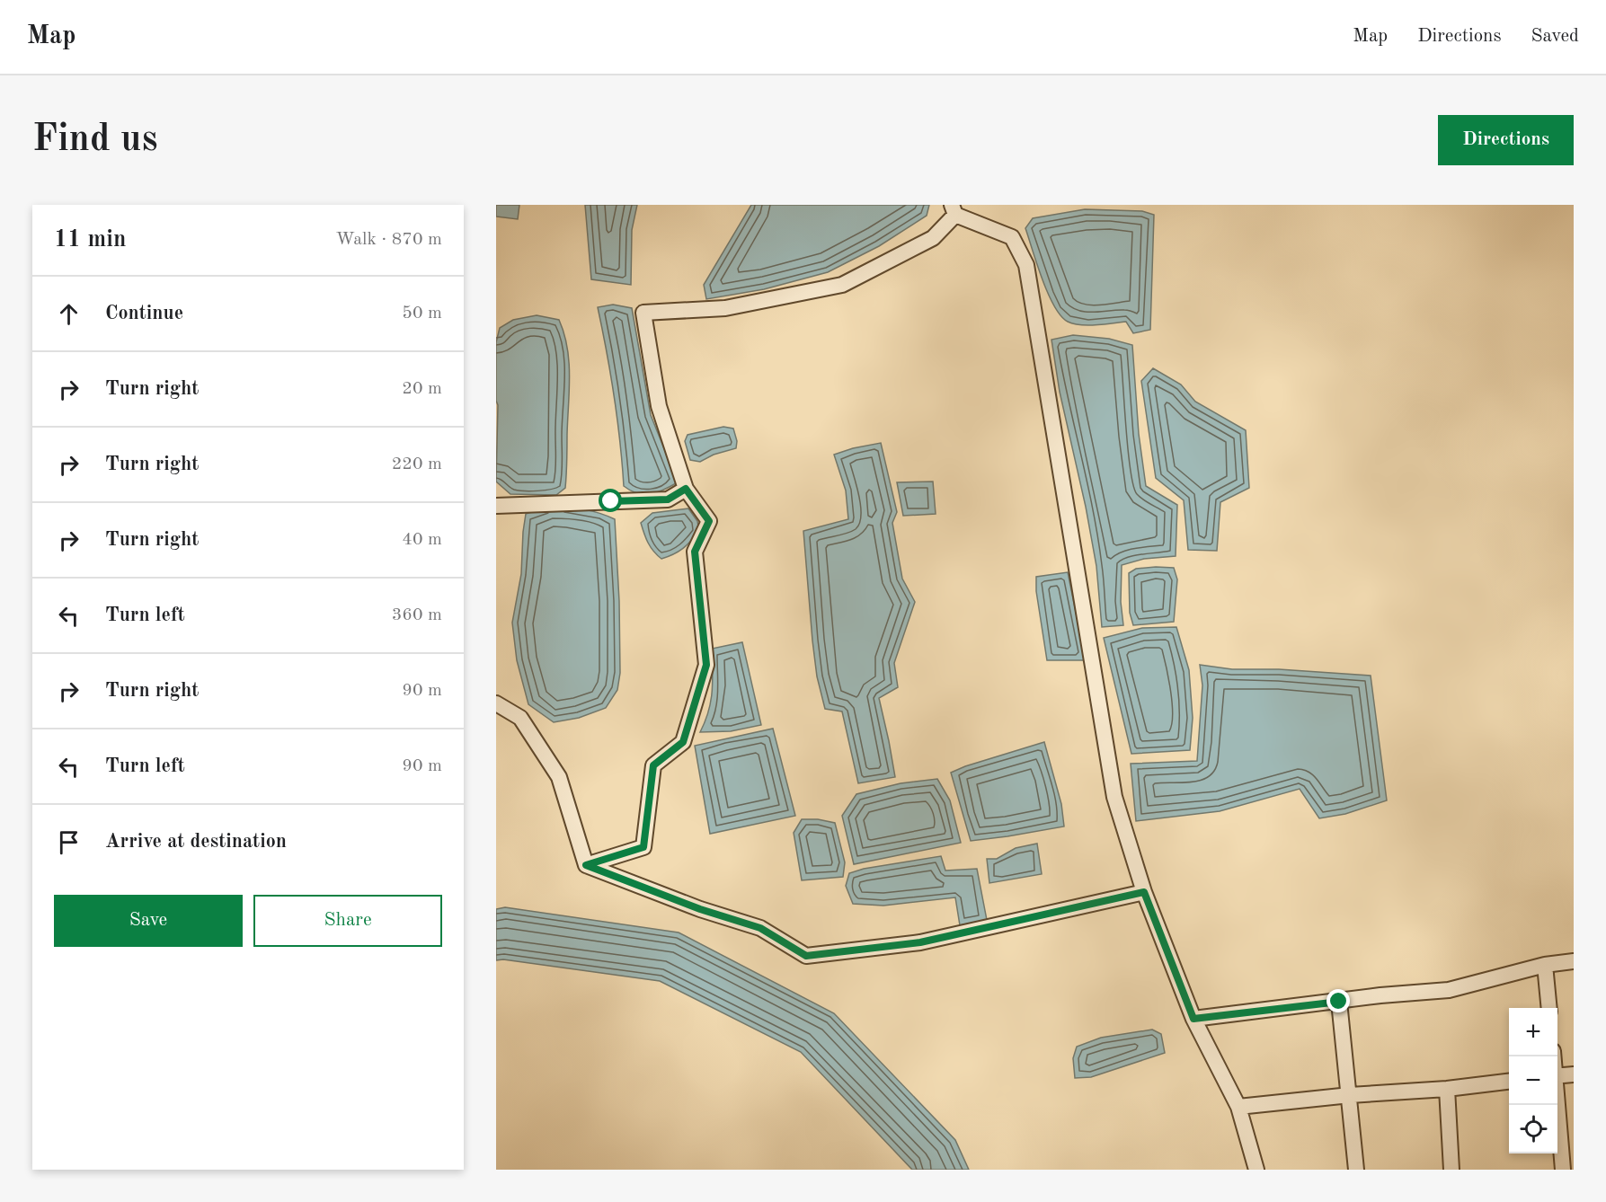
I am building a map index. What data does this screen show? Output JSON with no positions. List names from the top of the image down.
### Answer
{
  "page": {
    "header": "Map",
    "nav": ["Map", "Directions", "Saved"],
    "buttons": [
      "Directions",
      ["Save", "Share"]
    ],
    "title": "Find us",
    "heading": ["11 min", "Walk · 870 m"],
    "list": [
      ["Continue", "50 m"],
      ["Turn right", "20 m"],
      ["Turn right", "220 m"],
      ["Turn right", "40 m"],
      ["Turn left", "360 m"],
      ["Turn right", "90 m"],
      ["Turn left", "90 m"],
      "Arrive at destination"
    ],
    "map_buttons": ["+", "−"]
  }
}
